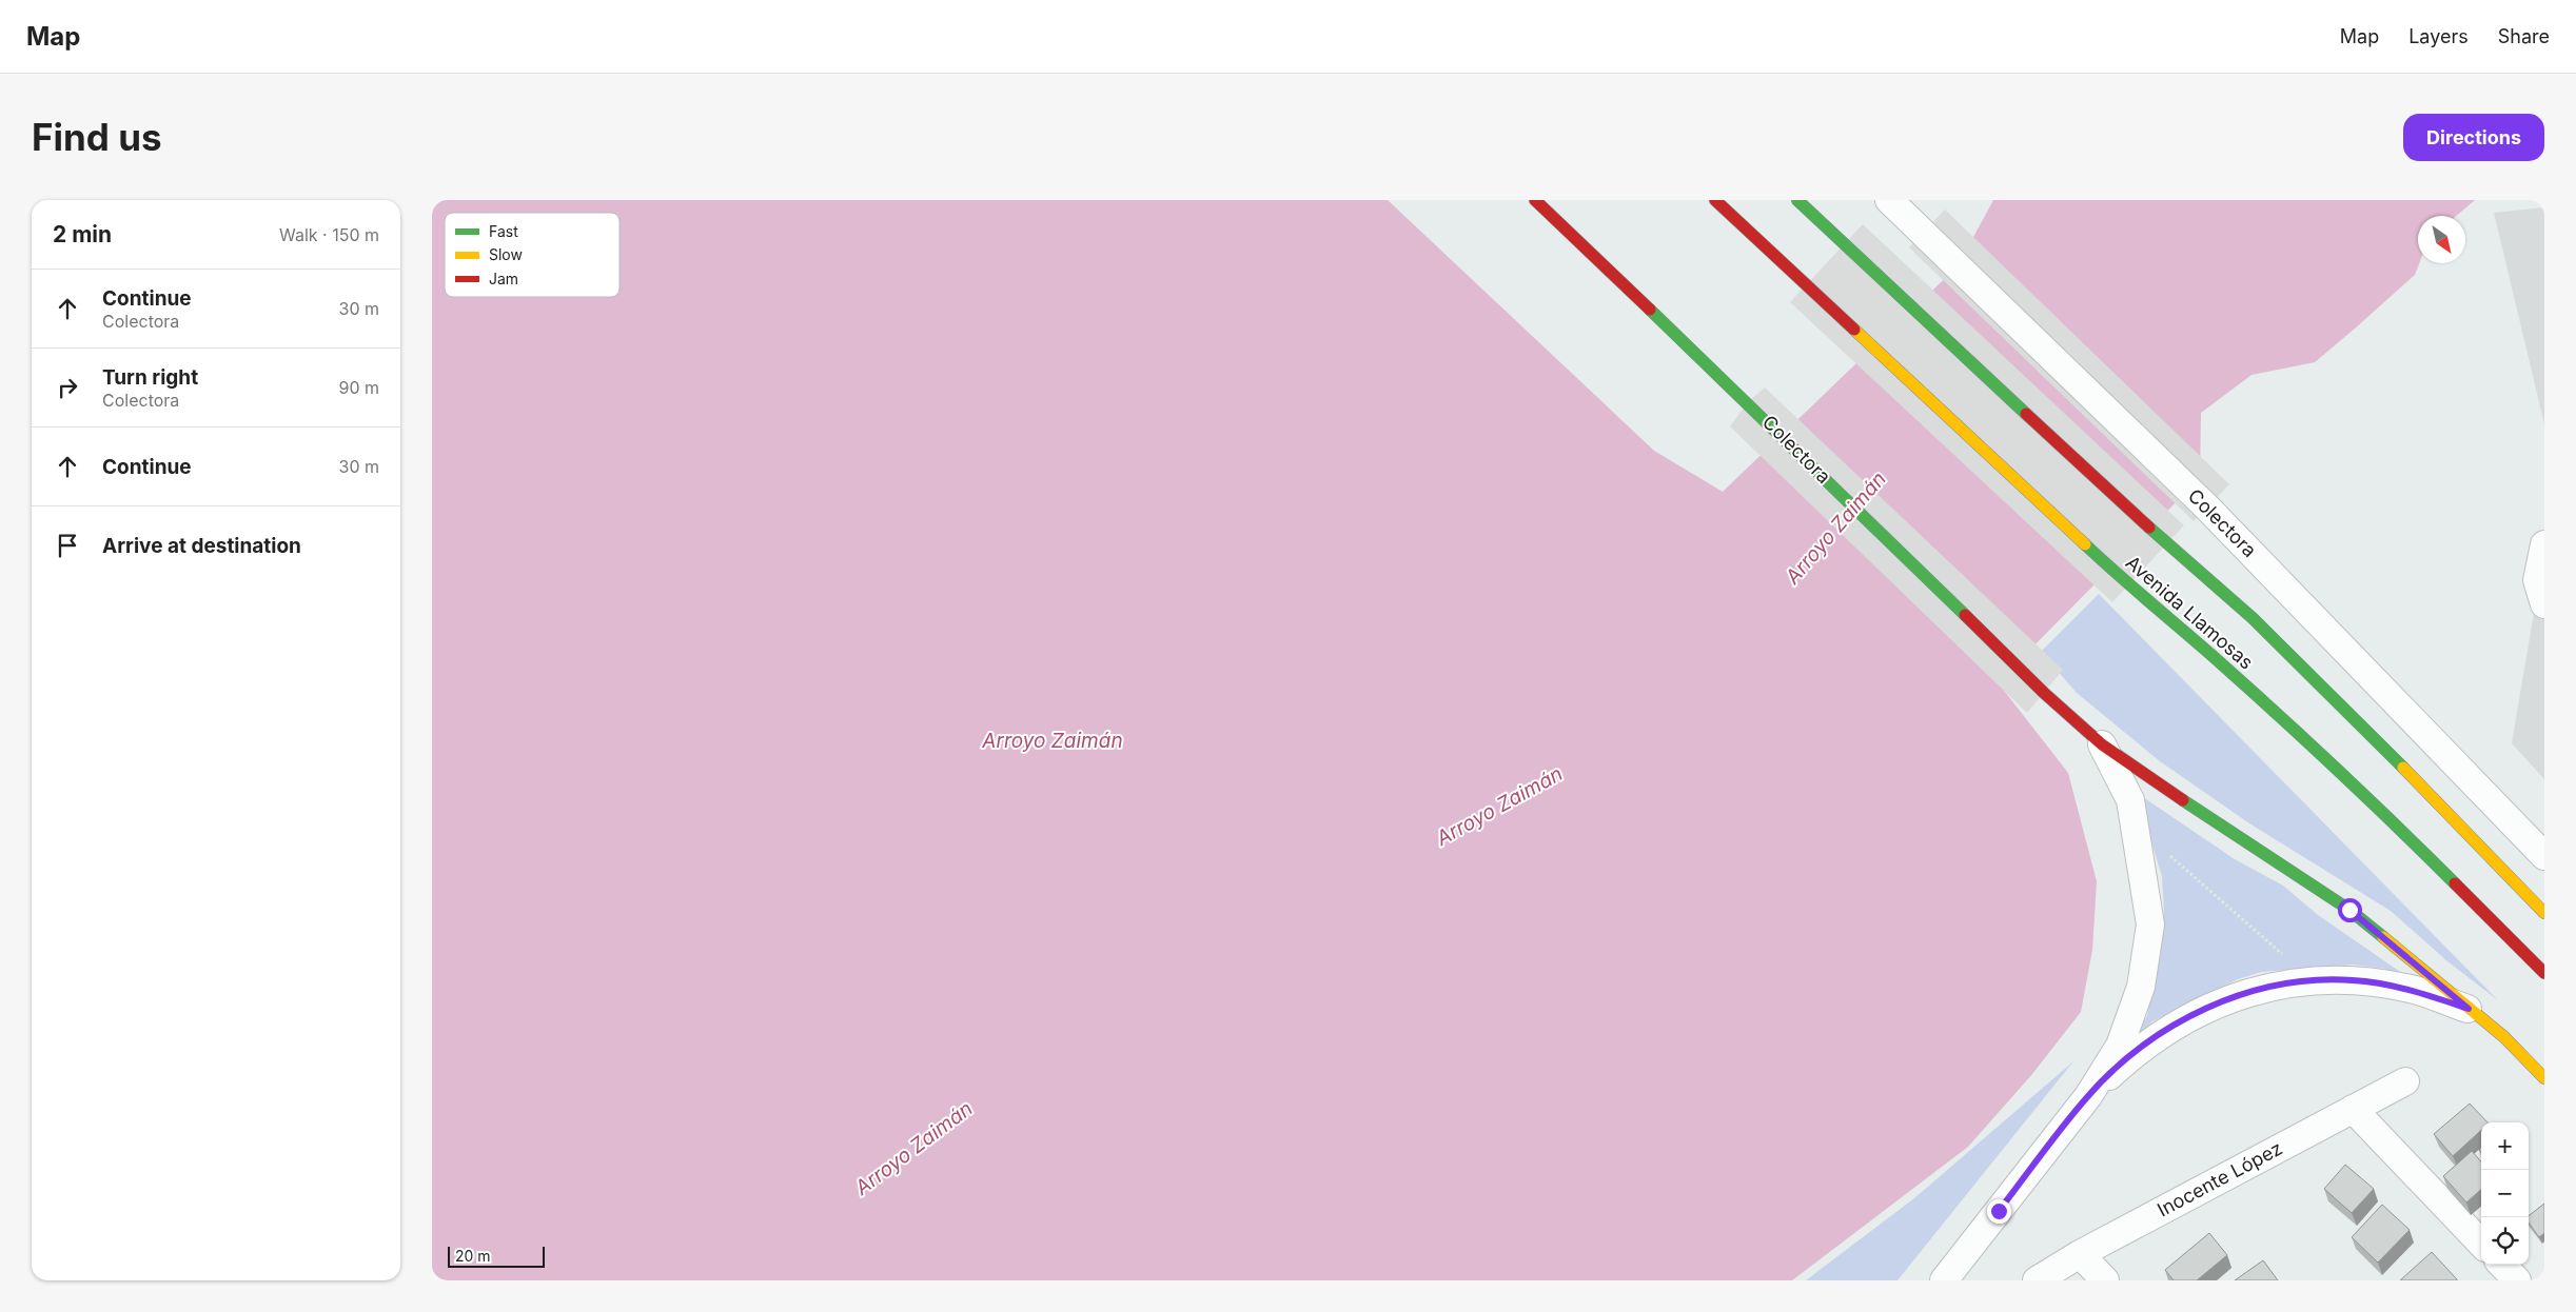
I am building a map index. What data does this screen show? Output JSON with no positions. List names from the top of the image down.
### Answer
{
  "streets": {
    "main road": ["Colectora", "Avenida Llamosas"],
    "street": ["Inocente López"]
  },
  "water": ["Arroyo Zaimán"],
  "legend": ["Fast", "Slow", "Jam"],
  "scale_bar": "20 m",
  "north": "bottom right",
  "page": {
    "header": "Map",
    "nav": ["Map", "Layers", "Share"],
    "buttons": "Directions",
    "title": "Find us",
    "heading": ["2 min", "Walk · 150 m"],
    "list": [
      ["Continue", "Colectora", "30 m"],
      ["Turn right", "Colectora", "90 m"],
      ["Continue", "30 m"],
      "Arrive at destination"
    ],
    "map_buttons": ["+", "−"],
    "scale": "20 m"
  }
}
